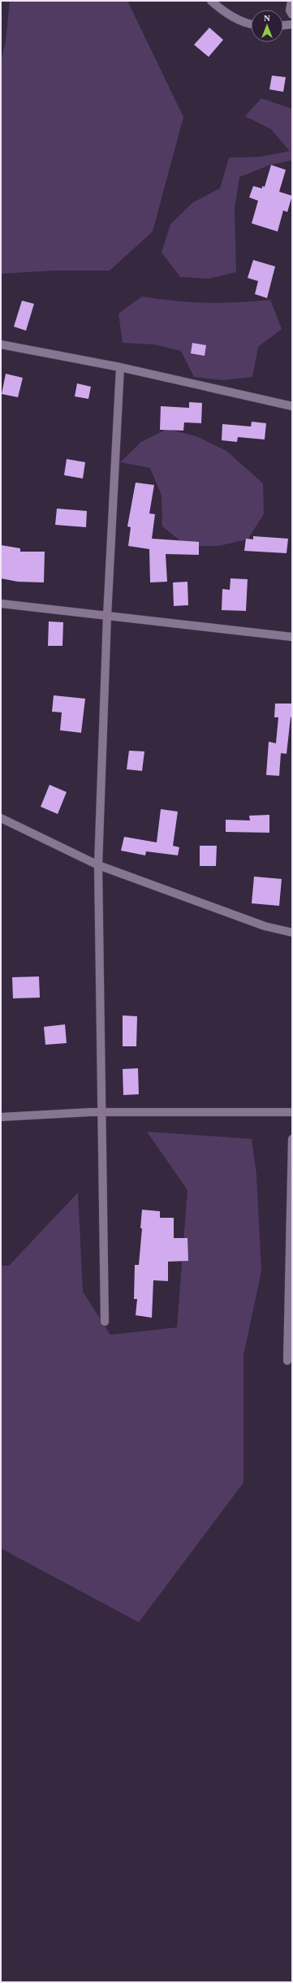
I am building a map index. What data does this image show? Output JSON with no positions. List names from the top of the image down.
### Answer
{
  "north": "top"
}
